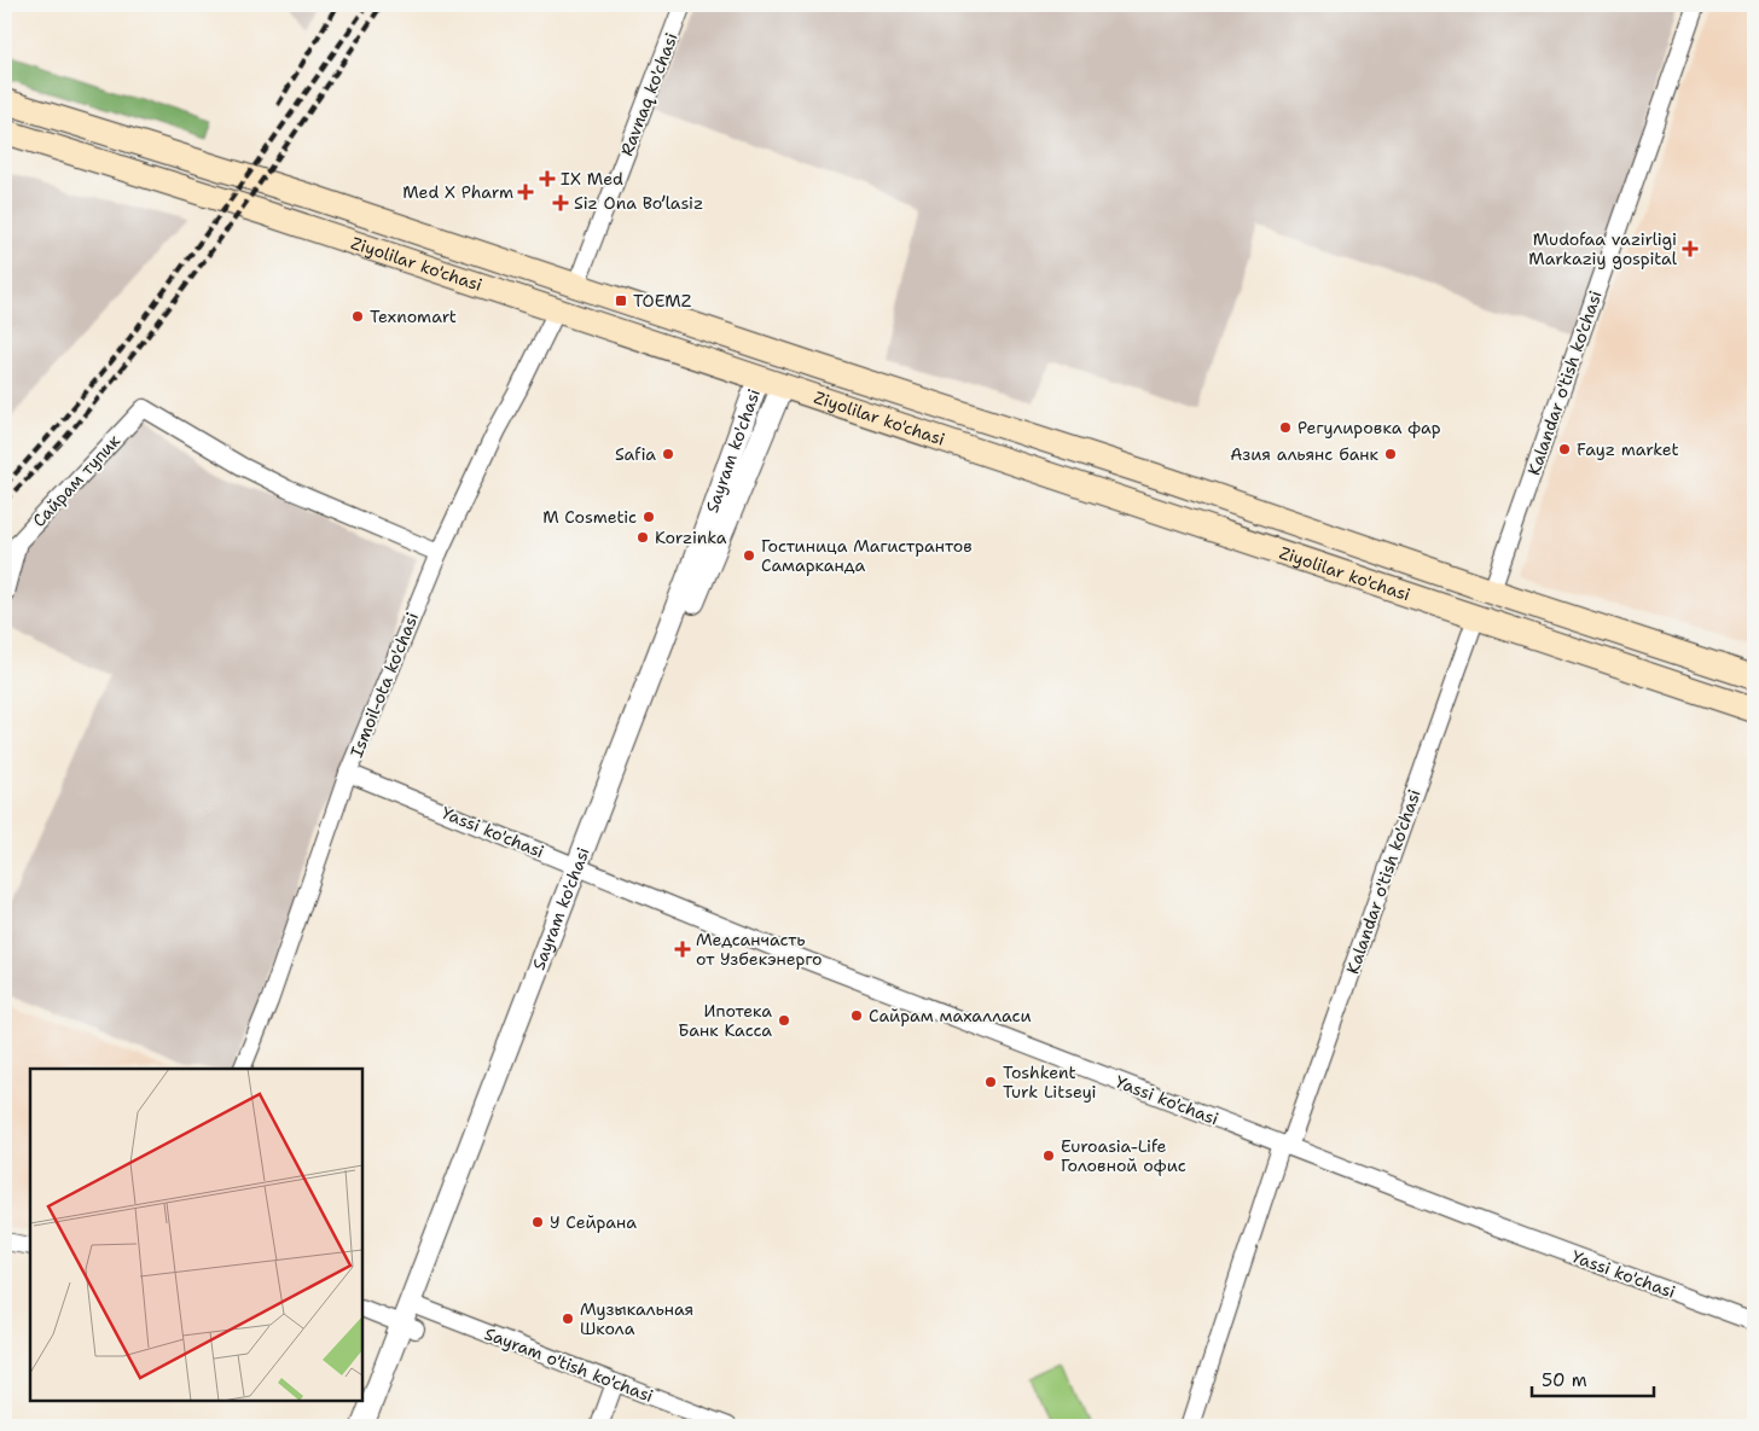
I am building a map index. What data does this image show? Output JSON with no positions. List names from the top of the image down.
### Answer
{
  "streets": {
    "main road": ["Ziyolilar ko'chasi", "Sayram ko'chasi"],
    "street": [
      "Ravnaq ko'chasi",
      "Kalandar o'tish ko'chasi",
      "Сайрам тупик",
      "Ismoil-ota ko'chasi",
      "Yassi ko'chasi",
      "Sayram o'tish ko'chasi"
    ]
  },
  "crossings": [
    ["Ravnaq ko'chasi", "Ziyolilar ko'chasi"],
    ["Ziyolilar ko'chasi", "Kalandar o'tish ko'chasi"],
    ["Ziyolilar ko'chasi", "Sayram ko'chasi"],
    ["Ziyolilar ko'chasi", "Ismoil-ota ko'chasi"],
    ["Kalandar o'tish ko'chasi", "Yassi ko'chasi"],
    ["Sayram ko'chasi", "Yassi ko'chasi"],
    ["Sayram ko'chasi", "Sayram o'tish ko'chasi"],
    ["Сайрам тупик", "Ismoil-ota ko'chasi"],
    ["Ismoil-ota ko'chasi", "Yassi ko'chasi"]
  ],
  "places": {
    "health": [
      "IX Med",
      "Med X Pharm",
      "Siz Ona Bo’lasiz",
      "Mudofaa vazirligi Markaziy gospital",
      "Медсанчасть от Узбекэнерго"
    ],
    "transit": ["TOEMZ"],
    "other": [
      "Texnomart",
      "Регулировка фар",
      "Fayz market",
      "Safia",
      "Азия альянс банк",
      "M Cosmetic",
      "Korzinka",
      "Гостиница Магистрантов Самарканда",
      "Сайрам махалласи",
      "Ипотека Банк Касса",
      "Toshkent Turk Litseyi",
      "Euroasia-Life Головной офис",
      "У Сейрана",
      "Музыкальная Школа"
    ]
  },
  "scale_bar": "50 m"
}
